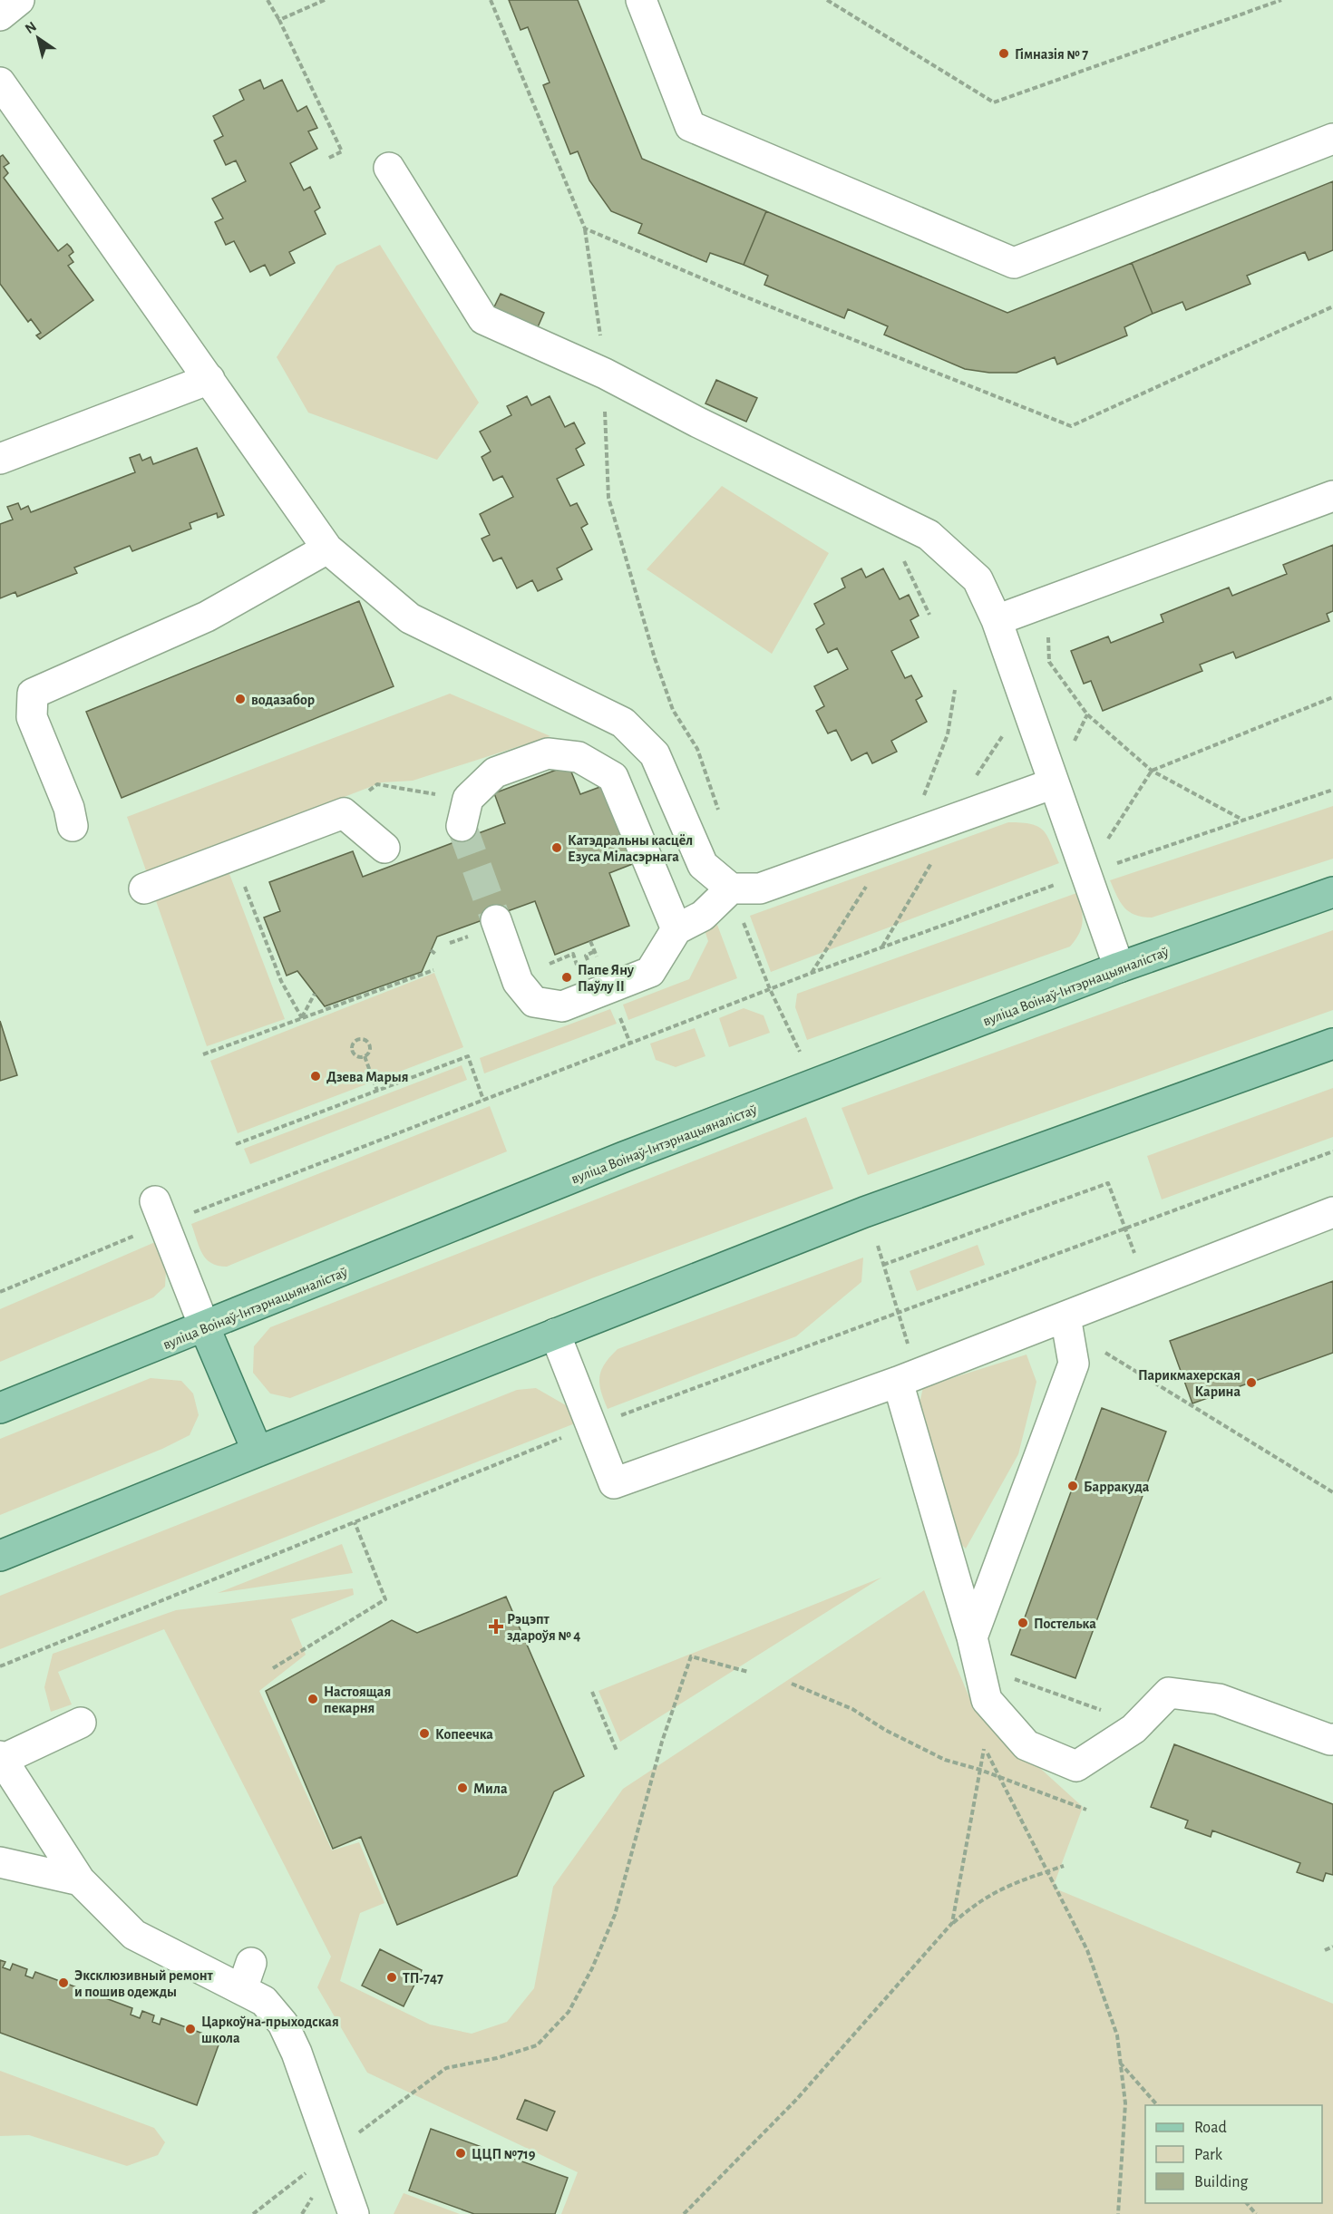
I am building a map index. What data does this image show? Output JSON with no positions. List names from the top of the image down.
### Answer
{
  "streets": {
    "main road": ["вуліца Воінаў-Інтэрнацыяналістаў"]
  },
  "places": {
    "other": [
      "Гімназія № 7",
      "водазабор",
      "Катэдральны касцёл Езуса Міласэрнага",
      "Папе Яну Паўлу II",
      "Дзева Марыя",
      "Парикмахерская Карина",
      "Барракуда",
      "Постелька",
      "Настоящая пекарня",
      "Копеечка",
      "Мила",
      "ТП-747",
      "Эксклюзивный ремонт и пошив одежды",
      "Царкоўна-прыходская школа",
      "ЦЦП №719"
    ],
    "health": ["Рэцэпт здароўя № 4"]
  },
  "legend": ["Road", "Park", "Building"],
  "north": "top left"
}
